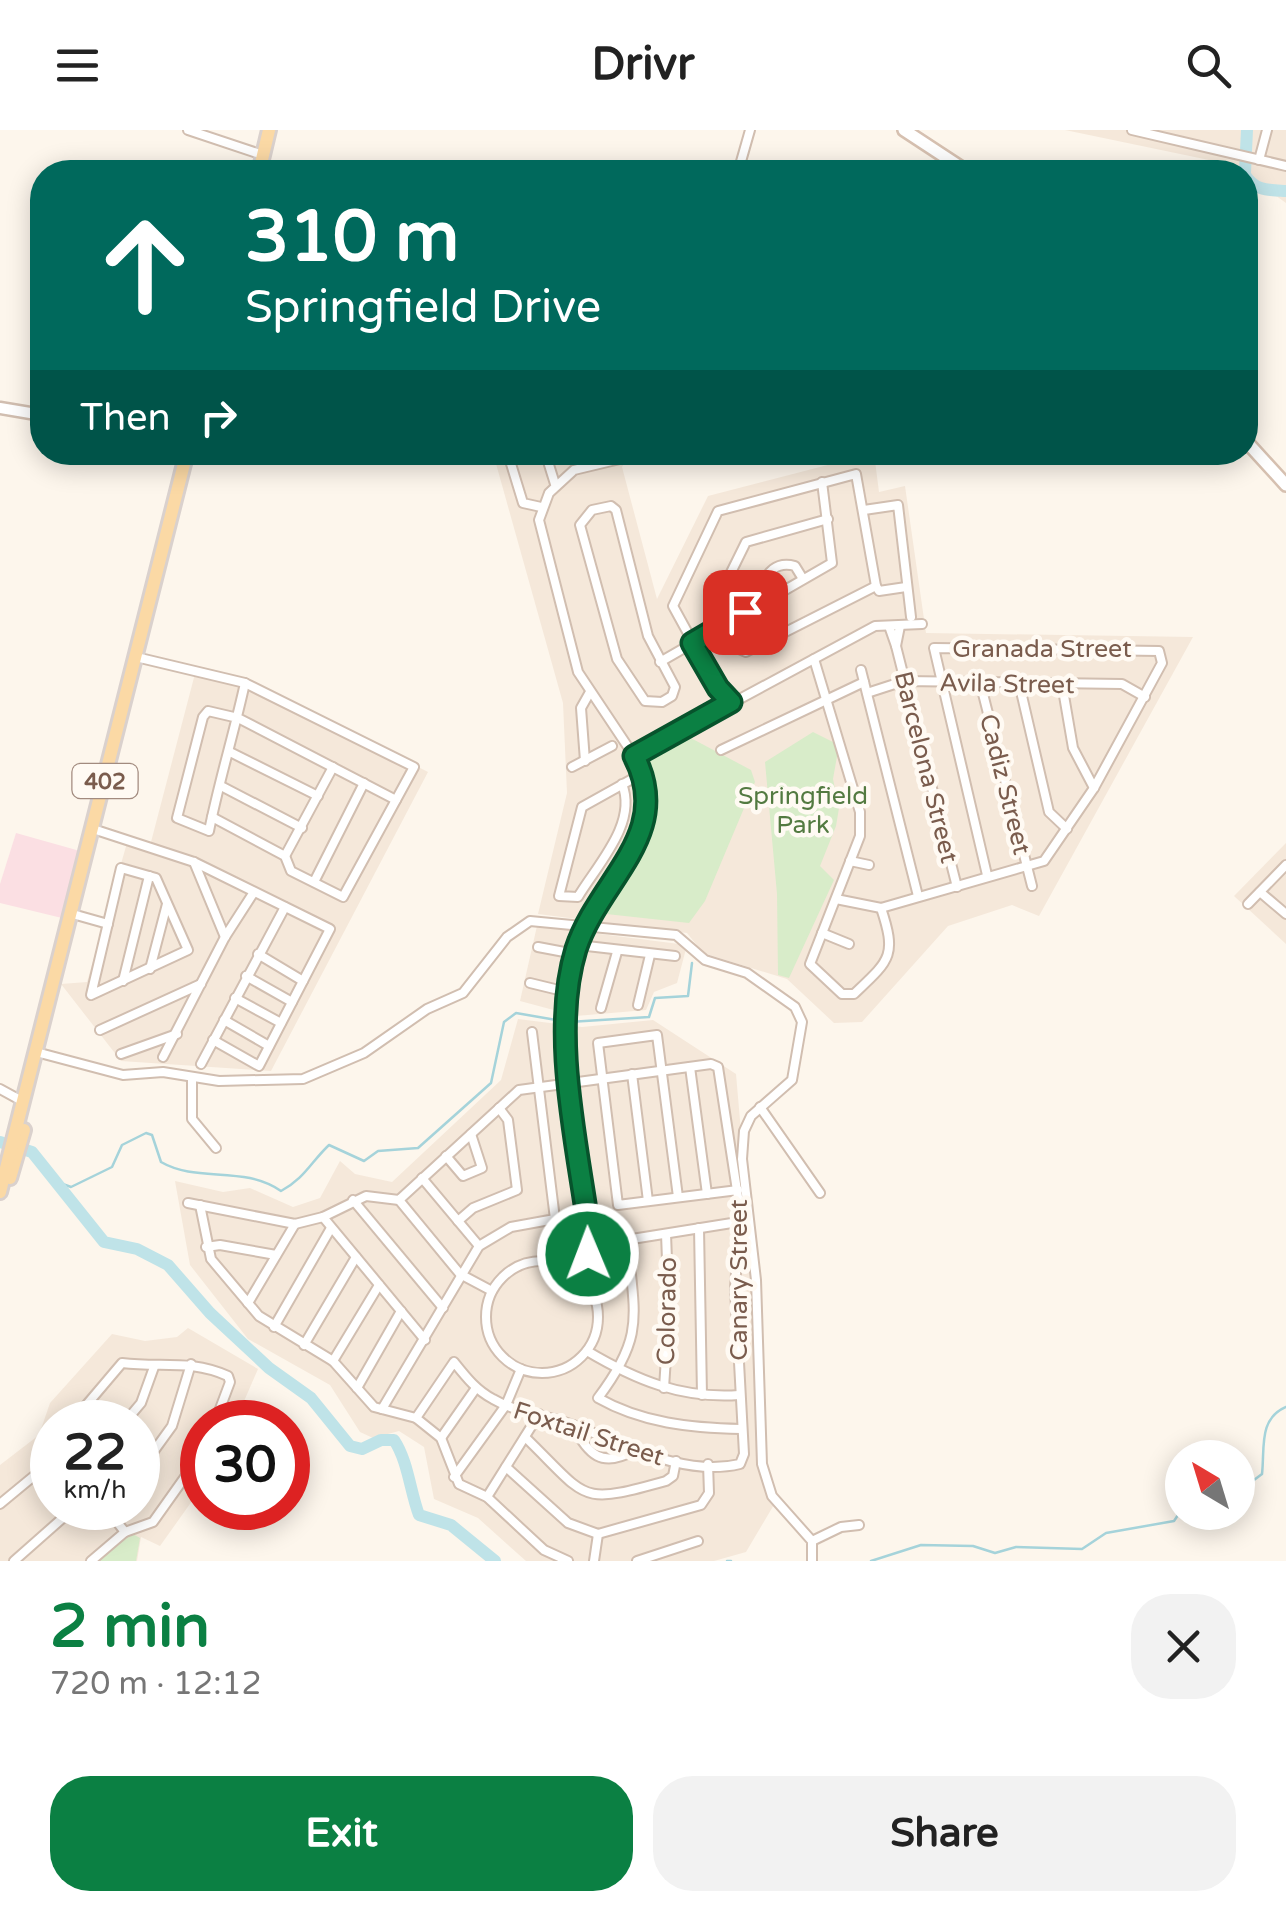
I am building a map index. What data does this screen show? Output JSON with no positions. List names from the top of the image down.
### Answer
{
  "streets": {
    "main road": ["402"],
    "street": [
      "Granada Street",
      "Avila Street",
      "Barcelona Street",
      "Cadiz Street",
      "Canary Street",
      "Colorado",
      "Foxtail Street"
    ]
  },
  "crossings": [
    ["Granada Street", "Avila Street"],
    ["Avila Street", "Barcelona Street"],
    ["Avila Street", "Cadiz Street"],
    ["Canary Street", "Foxtail Street"]
  ],
  "parks": ["Springfield Park"],
  "north": "top left",
  "page": {
    "header": "Drivr",
    "turn": ["310 m", "Springfield Drive"],
    "then": "Then",
    "speed": "22 km/h",
    "limit": "30",
    "heading": ["2 min", "720 m · 12:12"],
    "buttons": ["Exit", "Share"]
  }
}
